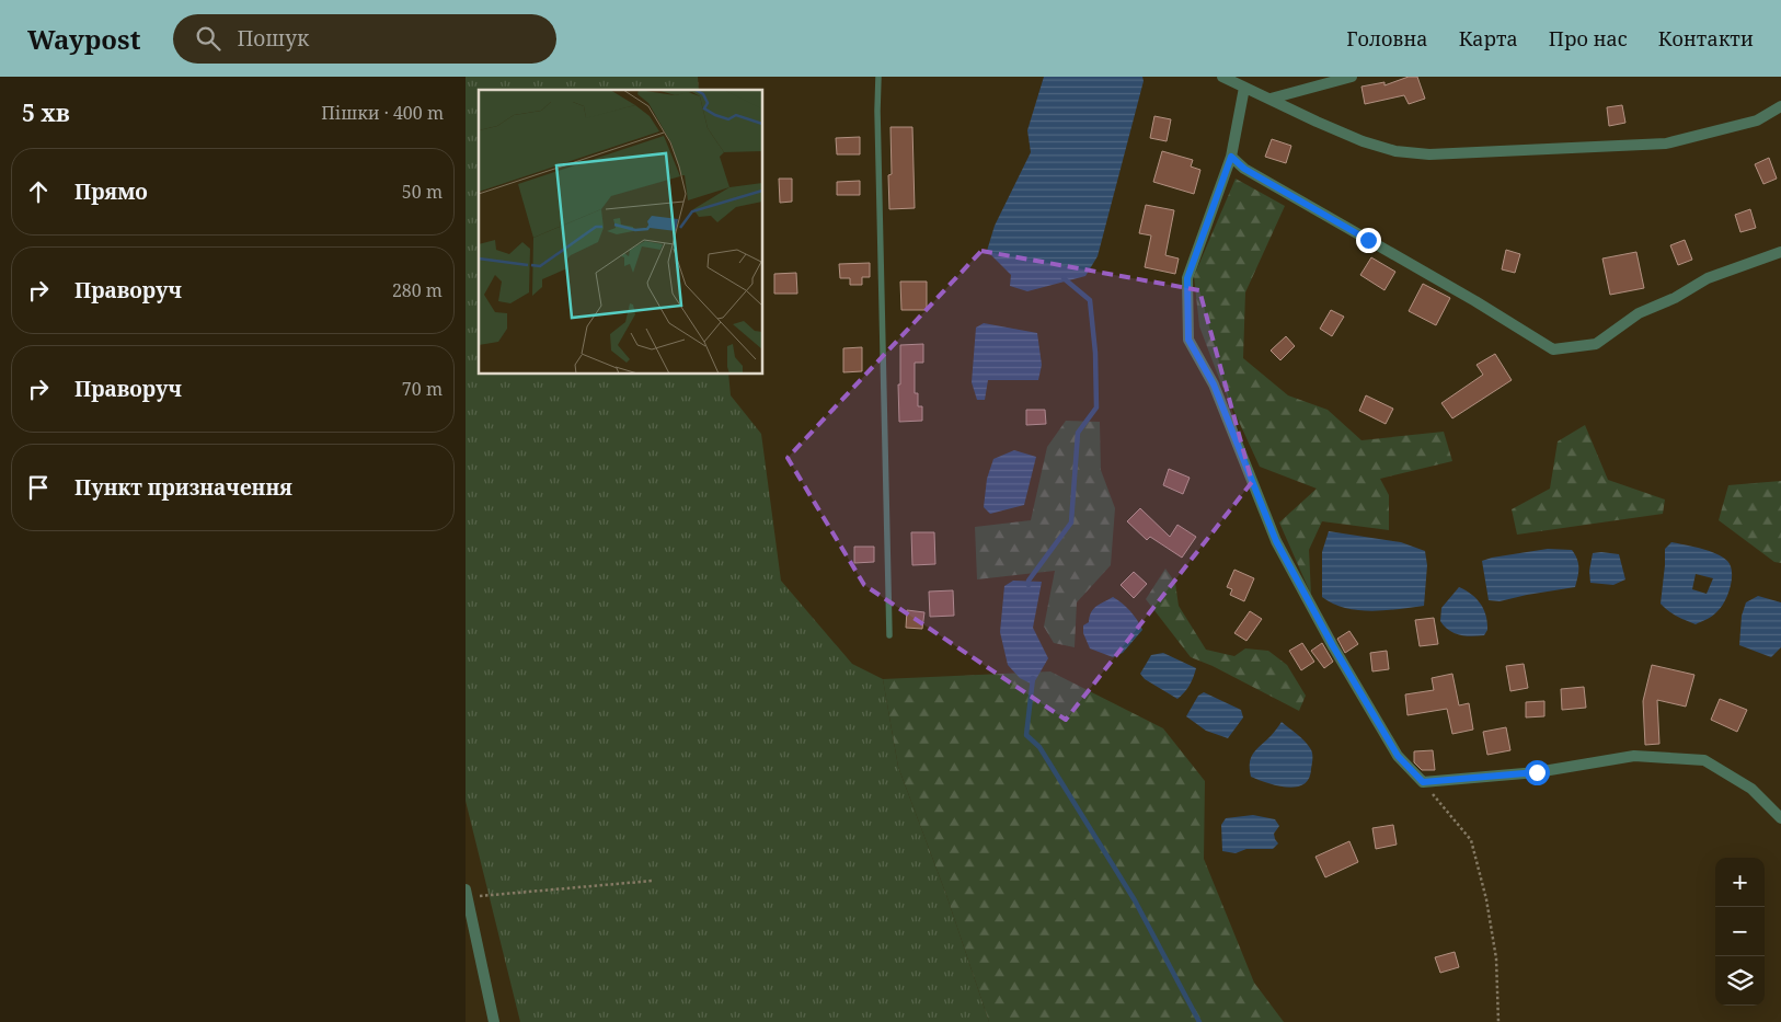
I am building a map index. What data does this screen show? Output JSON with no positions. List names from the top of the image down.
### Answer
{
  "page": {
    "header": "Waypost",
    "search": "Пошук",
    "nav": [
      "Головна",
      "Карта",
      "Про нас",
      "Контакти"
    ],
    "heading": ["5 хв", "Пішки · 400 m"],
    "list": [
      ["Прямо", "50 m"],
      ["Праворуч", "280 m"],
      ["Праворуч", "70 m"],
      "Пункт призначення"
    ],
    "map_buttons": ["+", "−"]
  }
}
